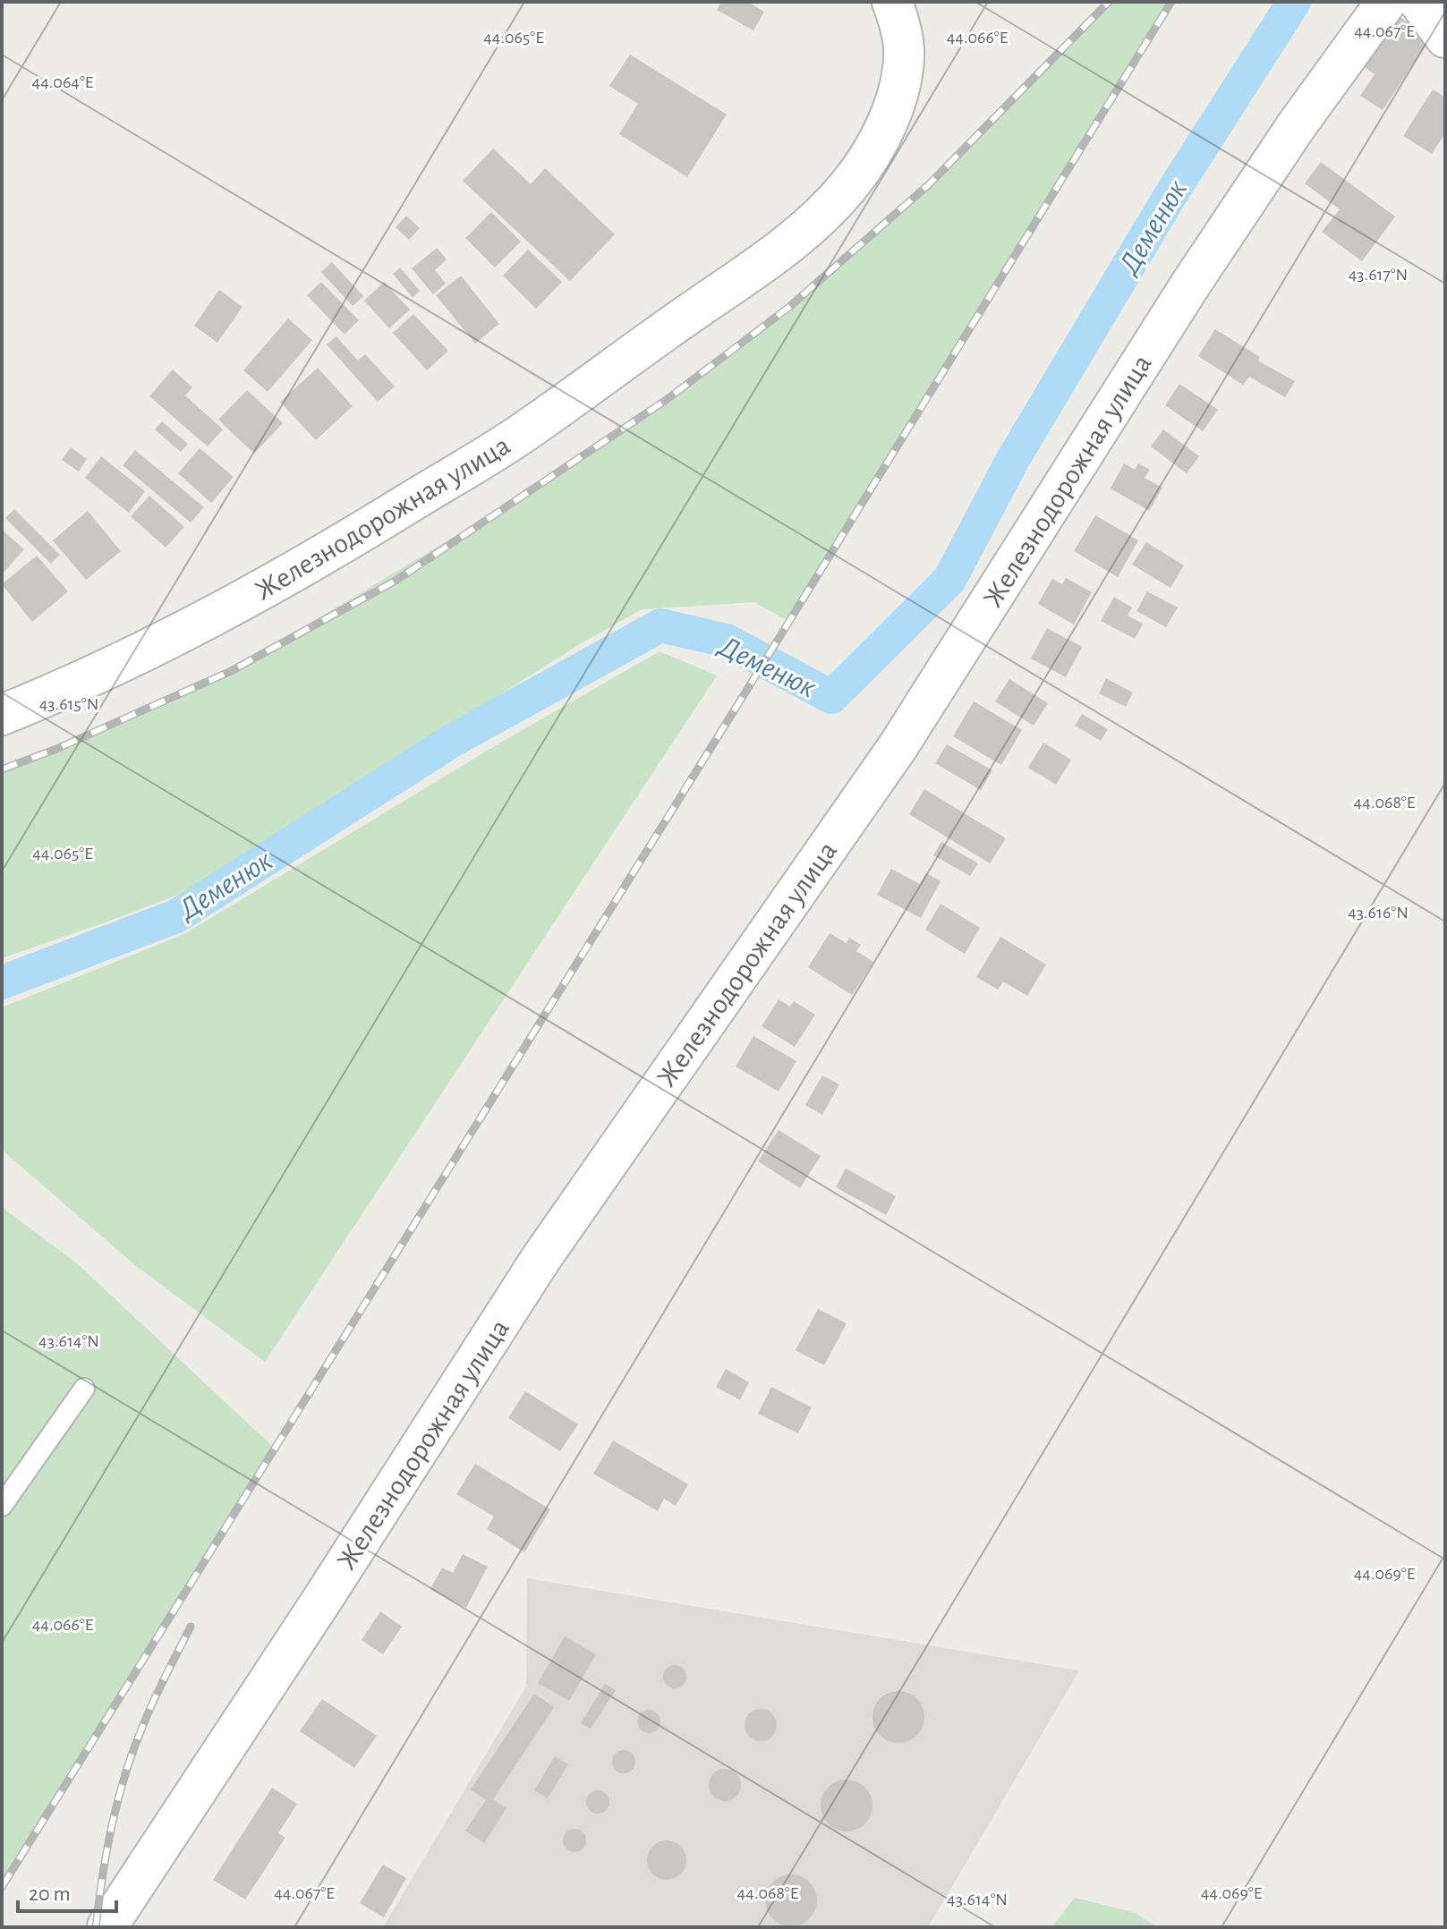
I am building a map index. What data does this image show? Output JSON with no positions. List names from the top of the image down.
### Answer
{
  "streets": {
    "street": ["Железнодорожная улица"]
  },
  "water": ["Деменюк"],
  "scale_bar": "20 m",
  "coordinates": [
    "44.067°E",
    "44.065°E",
    "44.066°E",
    "44.064°E",
    "43.617°N",
    "43.615°N",
    "44.068°E",
    "43.616°N",
    "43.614°N",
    "44.069°E"
  ]
}
